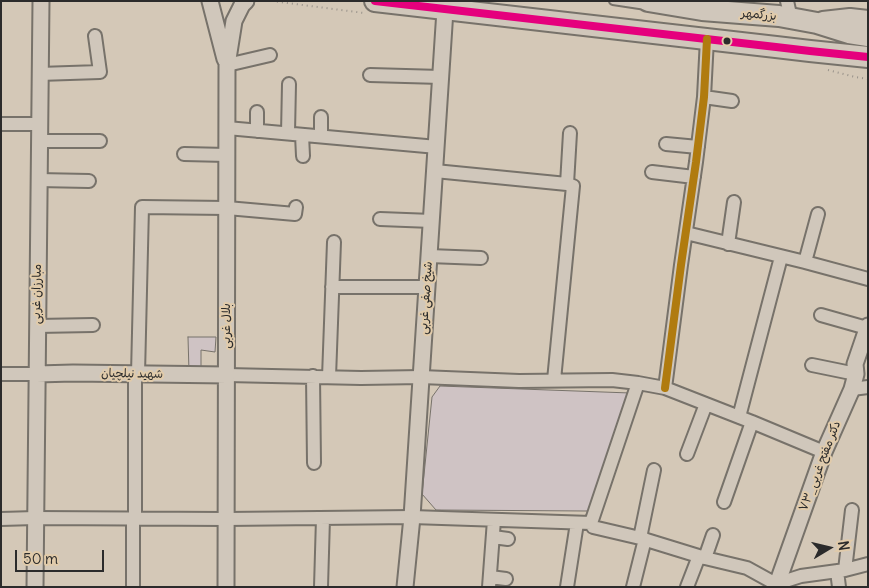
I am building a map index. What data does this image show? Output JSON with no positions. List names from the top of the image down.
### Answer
{
  "streets": {
    "main road": ["بزرگمهر"],
    "street": [
      "مبارزان غربی",
      "شیخ صفی غربی",
      "بلال غربی",
      "شهید نیلچیان",
      "۷۳_دکتر مفتح غربی"
    ]
  },
  "crossings": [
    ["مبارزان غربی", "شهید نیلچیان"],
    ["بلال غربی", "شهید نیلچیان"]
  ],
  "scale_bar": "50 m",
  "north": "right"
}
